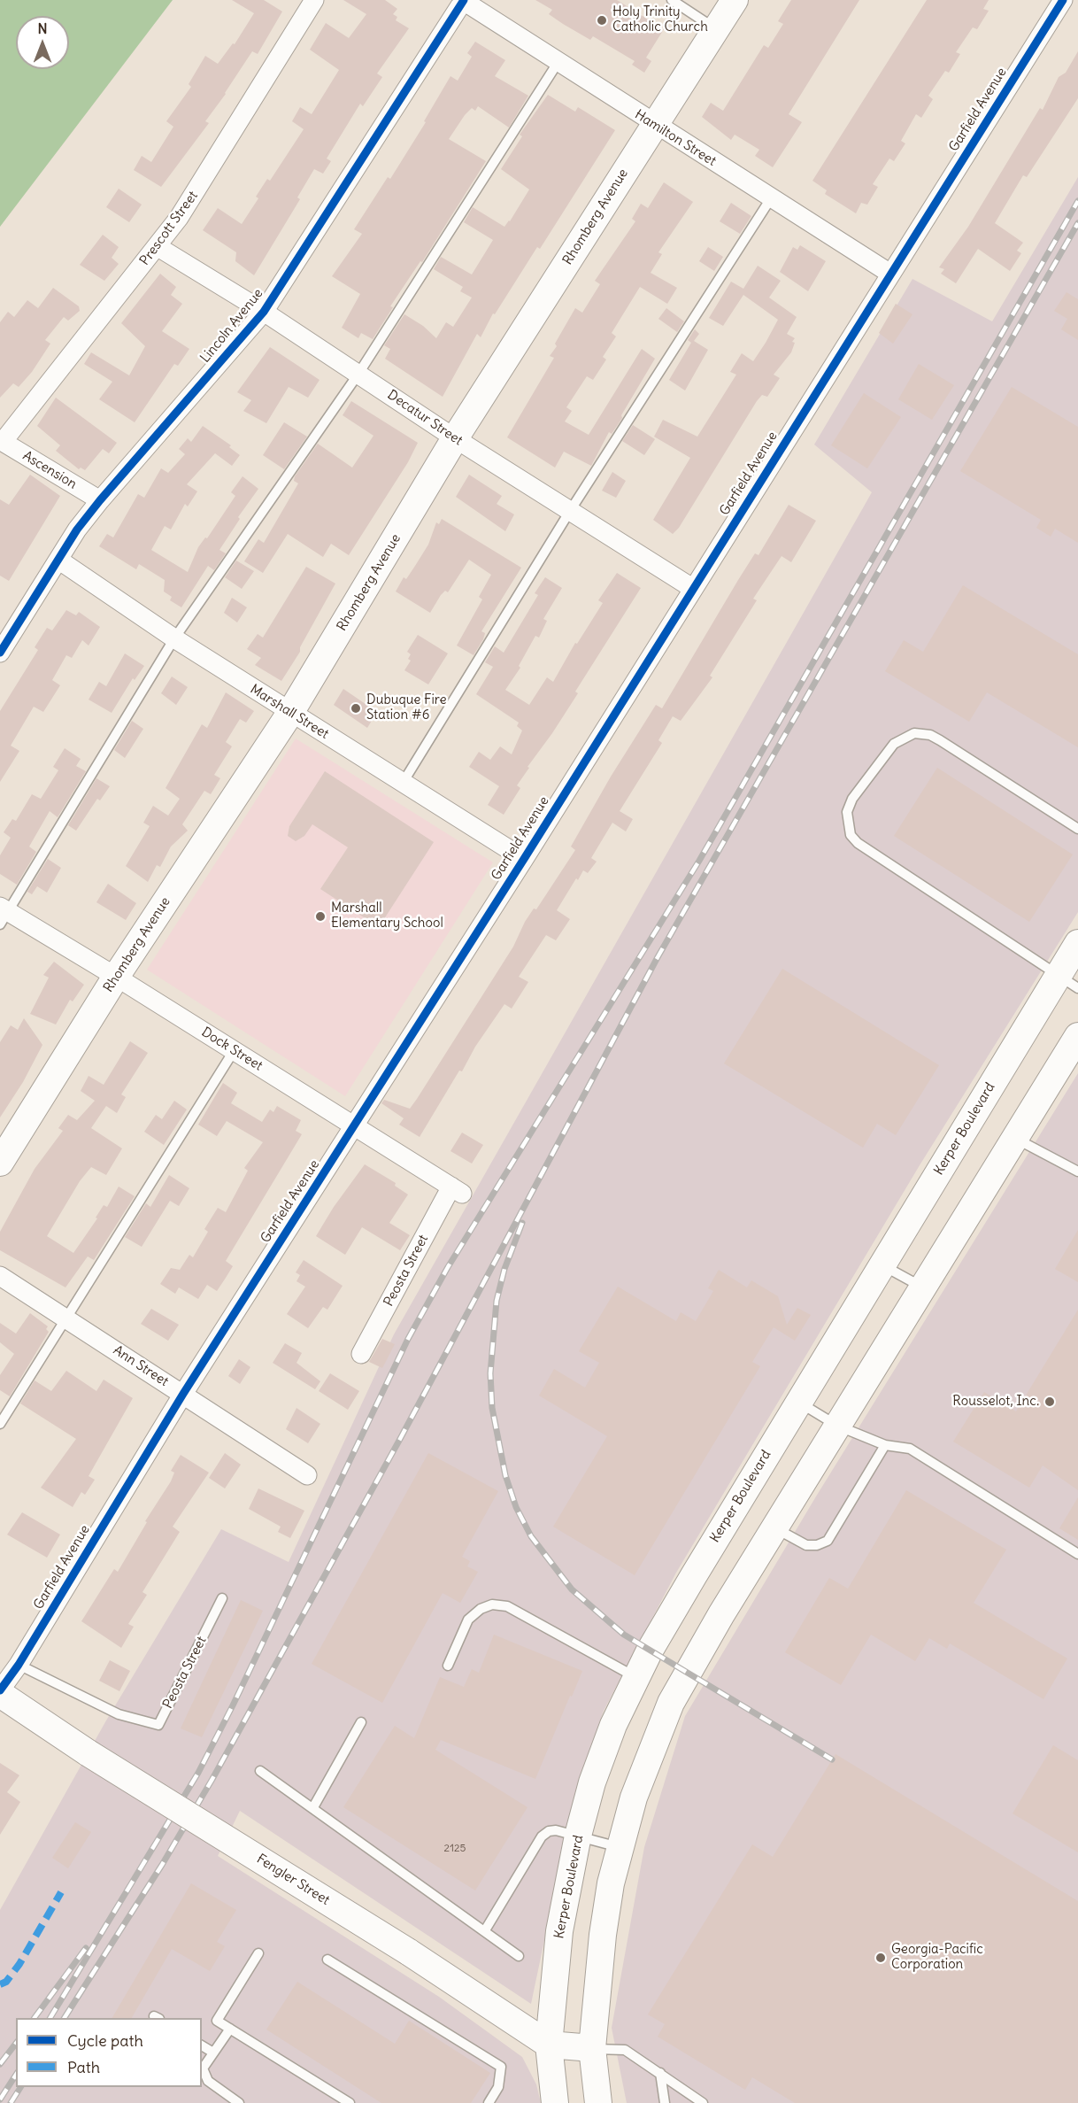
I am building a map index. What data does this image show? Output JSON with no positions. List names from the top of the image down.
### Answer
{
  "streets": {
    "street": [
      "Garfield Avenue",
      "Hamilton Street",
      "Rhomberg Avenue",
      "Prescott Street",
      "Lincoln Avenue",
      "Decatur Street",
      "Ascension",
      "Marshall Street",
      "Dock Street",
      "Kerper Boulevard",
      "Peosta Street",
      "Ann Street",
      "Fengler Street"
    ]
  },
  "crossings": [
    ["Garfield Avenue", "Hamilton Street"],
    ["Garfield Avenue", "Decatur Street"],
    ["Garfield Avenue", "Marshall Street"],
    ["Garfield Avenue", "Dock Street"],
    ["Garfield Avenue", "Peosta Street"],
    ["Garfield Avenue", "Ann Street"],
    ["Garfield Avenue", "Fengler Street"],
    ["Hamilton Street", "Rhomberg Avenue"],
    ["Hamilton Street", "Lincoln Avenue"],
    ["Rhomberg Avenue", "Decatur Street"],
    ["Rhomberg Avenue", "Marshall Street"],
    ["Rhomberg Avenue", "Dock Street"],
    ["Prescott Street", "Decatur Street"],
    ["Prescott Street", "Ascension"],
    ["Lincoln Avenue", "Decatur Street"],
    ["Lincoln Avenue", "Ascension"],
    ["Lincoln Avenue", "Marshall Street"],
    ["Dock Street", "Peosta Street"],
    ["Kerper Boulevard", "Fengler Street"]
  ],
  "places": [
    "Holy Trinity Catholic Church",
    "Dubuque Fire Station #6",
    "Marshall Elementary School",
    "Rousselot, Inc.",
    "Georgia-Pacific Corporation"
  ],
  "house_numbers": ["2125"],
  "legend": ["Cycle path", "Path"],
  "north": "top"
}
